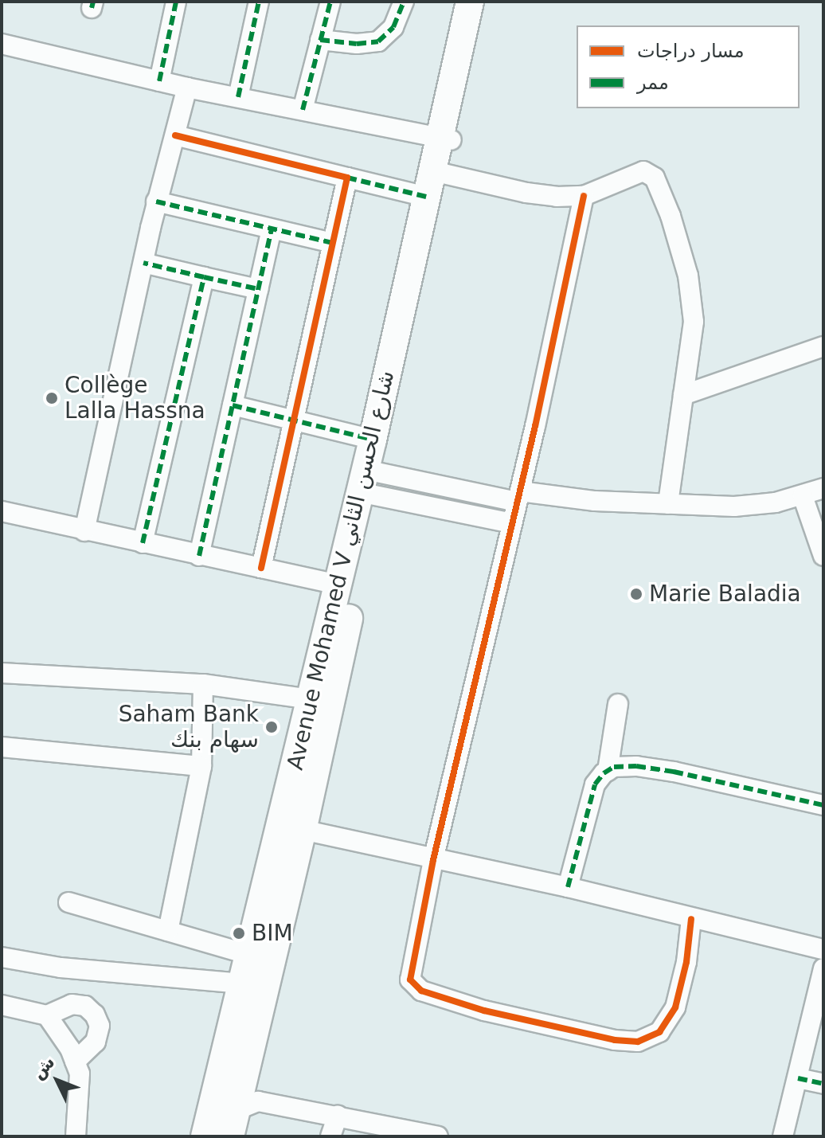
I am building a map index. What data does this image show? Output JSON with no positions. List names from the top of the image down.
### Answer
{
  "streets": {
    "main road": ["Avenue Mohamed V شارع الحسن الثاني"]
  },
  "places": [
    "Collège Lalla Hassna",
    "Marie Baladia",
    "Saham Bank سهام بنك",
    "BIM"
  ],
  "legend": ["مسار دراجات", "ممر"],
  "north": "top left"
}
